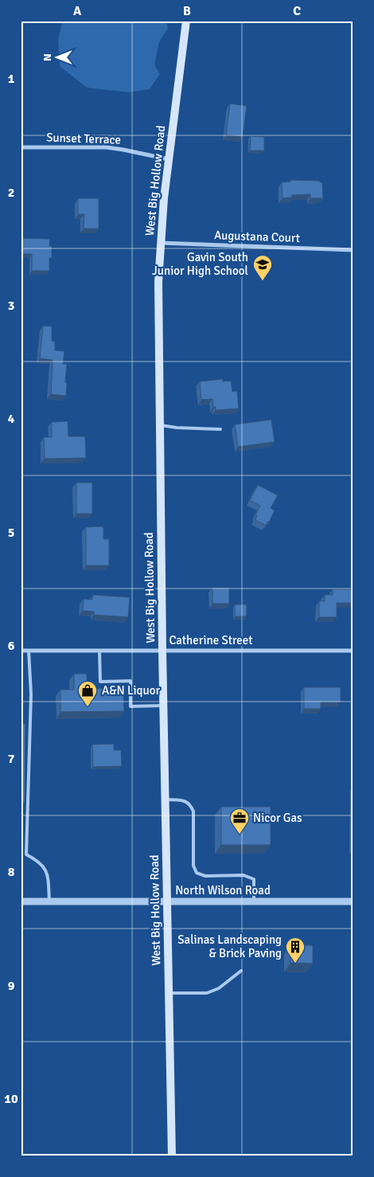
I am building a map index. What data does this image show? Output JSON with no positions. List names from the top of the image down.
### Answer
{
  "streets": {
    "main road": ["West Big Hollow Road"],
    "street": [
      "Sunset Terrace",
      "Augustana Court",
      "Catherine Street",
      "North Wilson Road"
    ]
  },
  "crossings": [
    ["Sunset Terrace", "West Big Hollow Road"],
    ["West Big Hollow Road", "Augustana Court"],
    ["West Big Hollow Road", "Catherine Street"],
    ["West Big Hollow Road", "North Wilson Road"]
  ],
  "places": {
    "school or university": ["Gavin South Junior High School"],
    "shop": ["A&N Liquor"],
    "office": ["Nicor Gas"],
    "building": ["Salinas Landscaping & Brick Paving"]
  },
  "north": "left",
  "grid": {
    "columns": ["A", "B", "C"],
    "rows": [
      "1",
      "2",
      "3",
      "4",
      "5",
      "6",
      "7",
      "8",
      "9",
      "10"
    ]
  }
}
